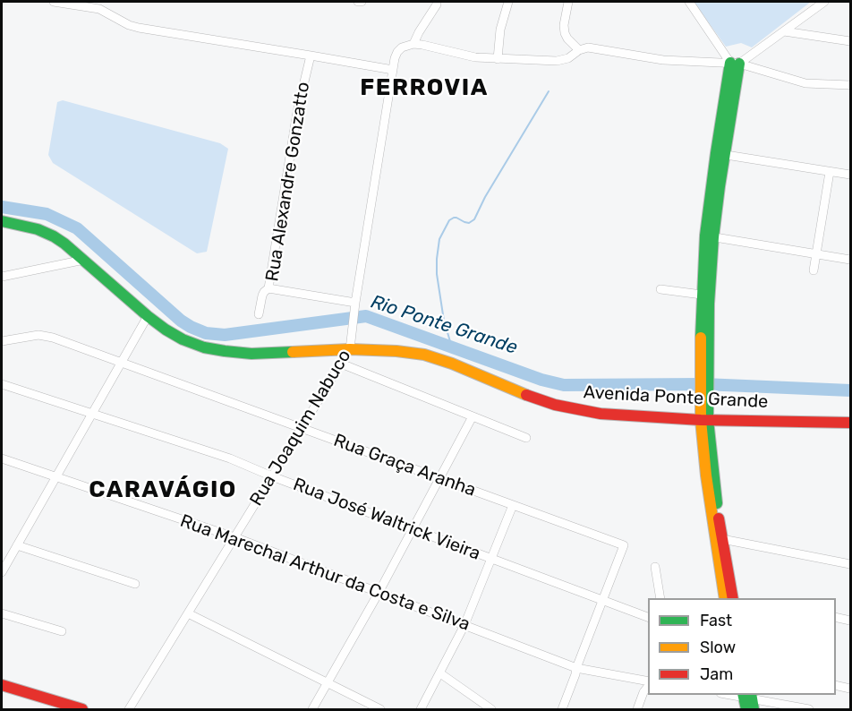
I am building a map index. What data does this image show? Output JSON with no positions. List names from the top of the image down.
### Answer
{
  "streets": {
    "street": [
      "Rua Alexandre Gonzatto",
      "Avenida Ponte Grande",
      "Rua Joaquim Nabuco",
      "Rua Graça Aranha",
      "Rua José Waltrick Vieira",
      "Rua Marechal Arthur da Costa e Silva"
    ]
  },
  "crossings": [
    ["Rua Alexandre Gonzatto", "Rua Joaquim Nabuco"],
    ["Avenida Ponte Grande", "Rua Joaquim Nabuco"],
    ["Rua Joaquim Nabuco", "Rua Graça Aranha"],
    ["Rua Joaquim Nabuco", "Rua José Waltrick Vieira"],
    ["Rua Joaquim Nabuco", "Rua Marechal Arthur da Costa e Silva"],
    ["Rua Graça Aranha", "Rua José Waltrick Vieira"]
  ],
  "districts": ["FERROVIA", "CARAVÁGIO"],
  "water": ["Rio Ponte Grande"],
  "legend": ["Fast", "Slow", "Jam"]
}
